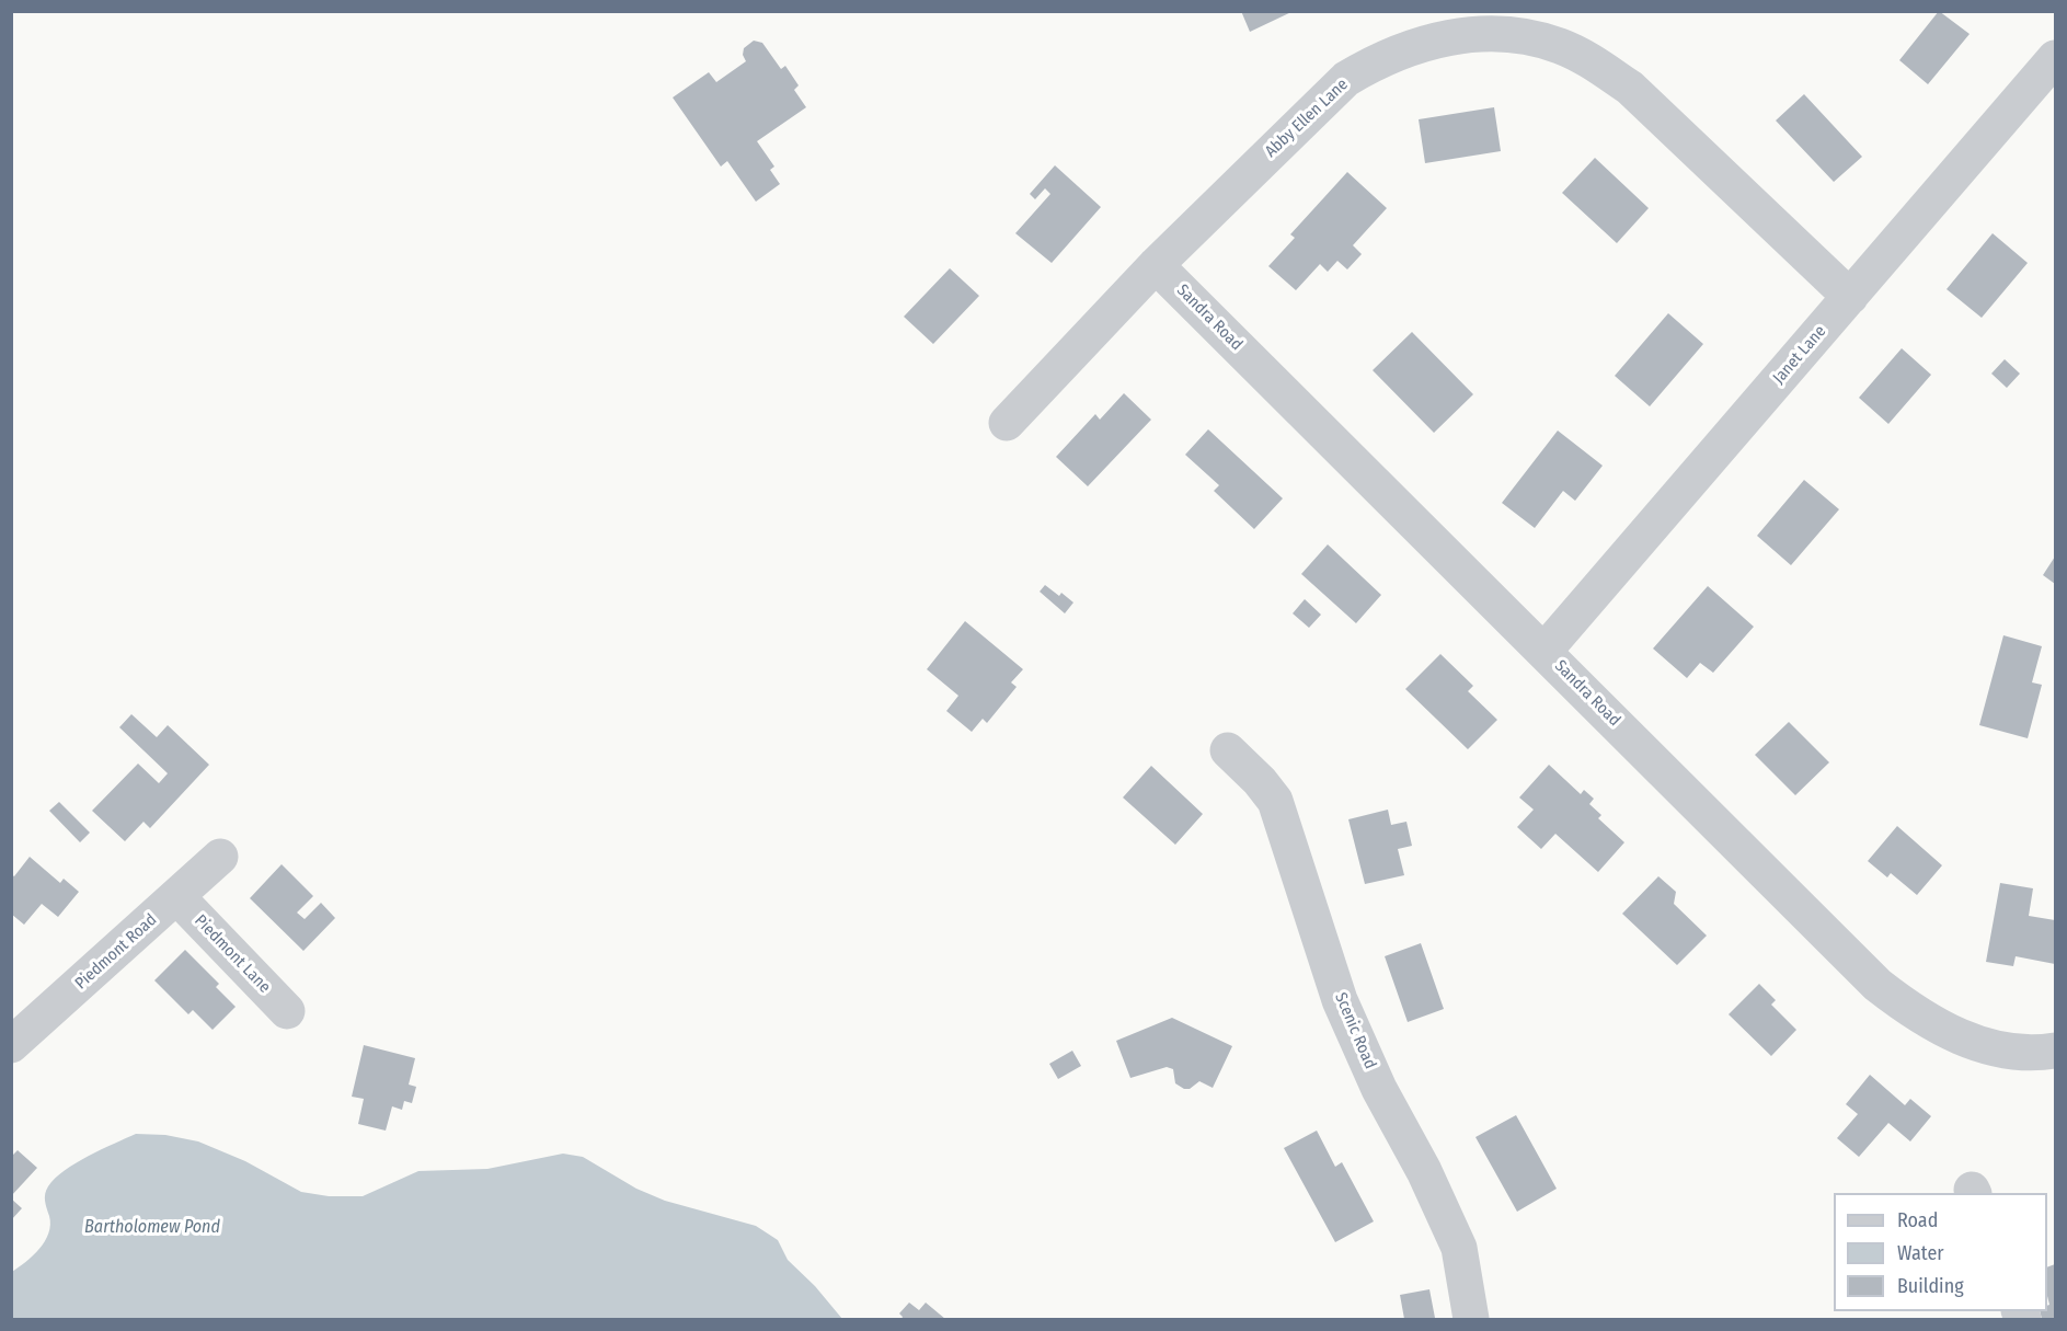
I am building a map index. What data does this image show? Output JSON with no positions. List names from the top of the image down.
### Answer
{
  "streets": {
    "street": [
      "Abby Ellen Lane",
      "Sandra Road",
      "Janet Lane",
      "Piedmont Road",
      "Piedmont Lane",
      "Scenic Road"
    ]
  },
  "crossings": [
    ["Abby Ellen Lane", "Sandra Road"],
    ["Abby Ellen Lane", "Janet Lane"],
    ["Sandra Road", "Janet Lane"],
    ["Piedmont Road", "Piedmont Lane"]
  ],
  "water": ["Bartholomew Pond"],
  "legend": ["Road", "Water", "Building"]
}
